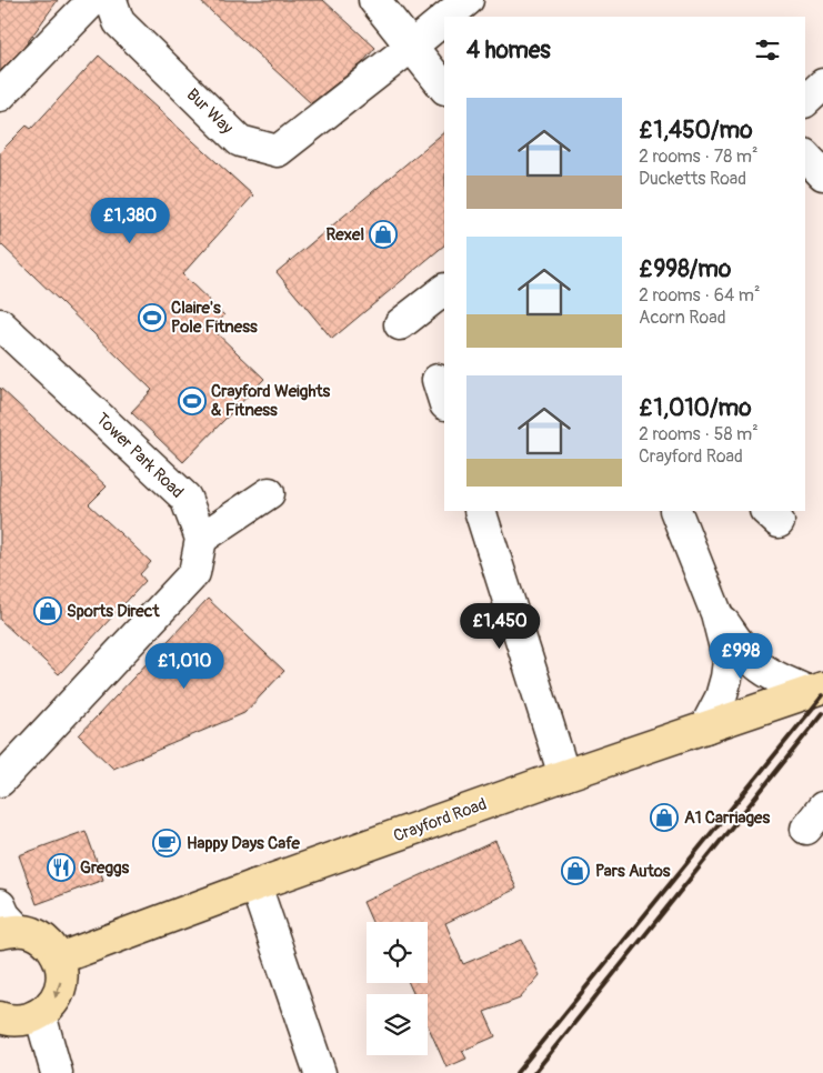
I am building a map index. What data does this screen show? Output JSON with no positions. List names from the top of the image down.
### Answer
{
  "streets": {
    "main road": ["Crayford Road"],
    "street": ["Bur Way", "Tower Park Road"]
  },
  "places": {
    "shop": [
      "Rexel",
      "Sports Direct",
      "A1 Carriages",
      "Pars Autos"
    ],
    "sports": ["Claire's Pole Fitness", "Crayford Weights & Fitness"],
    "cafe": ["Happy Days Cafe"],
    "restaurant": ["Greggs"]
  },
  "page": {
    "heading": "4 homes",
    "list": [
      {
        "name": "£1,450/mo",
        "note": "2 rooms · 78 m² · Ducketts Road"
      },
      {
        "name": "£998/mo",
        "note": "2 rooms · 64 m² · Acorn Road"
      },
      {
        "name": "£1,010/mo",
        "note": "2 rooms · 58 m² · Crayford Road"
      }
    ],
    "price": [
      "£1,380",
      "£1,450",
      "£998",
      "£1,010"
    ]
  }
}
